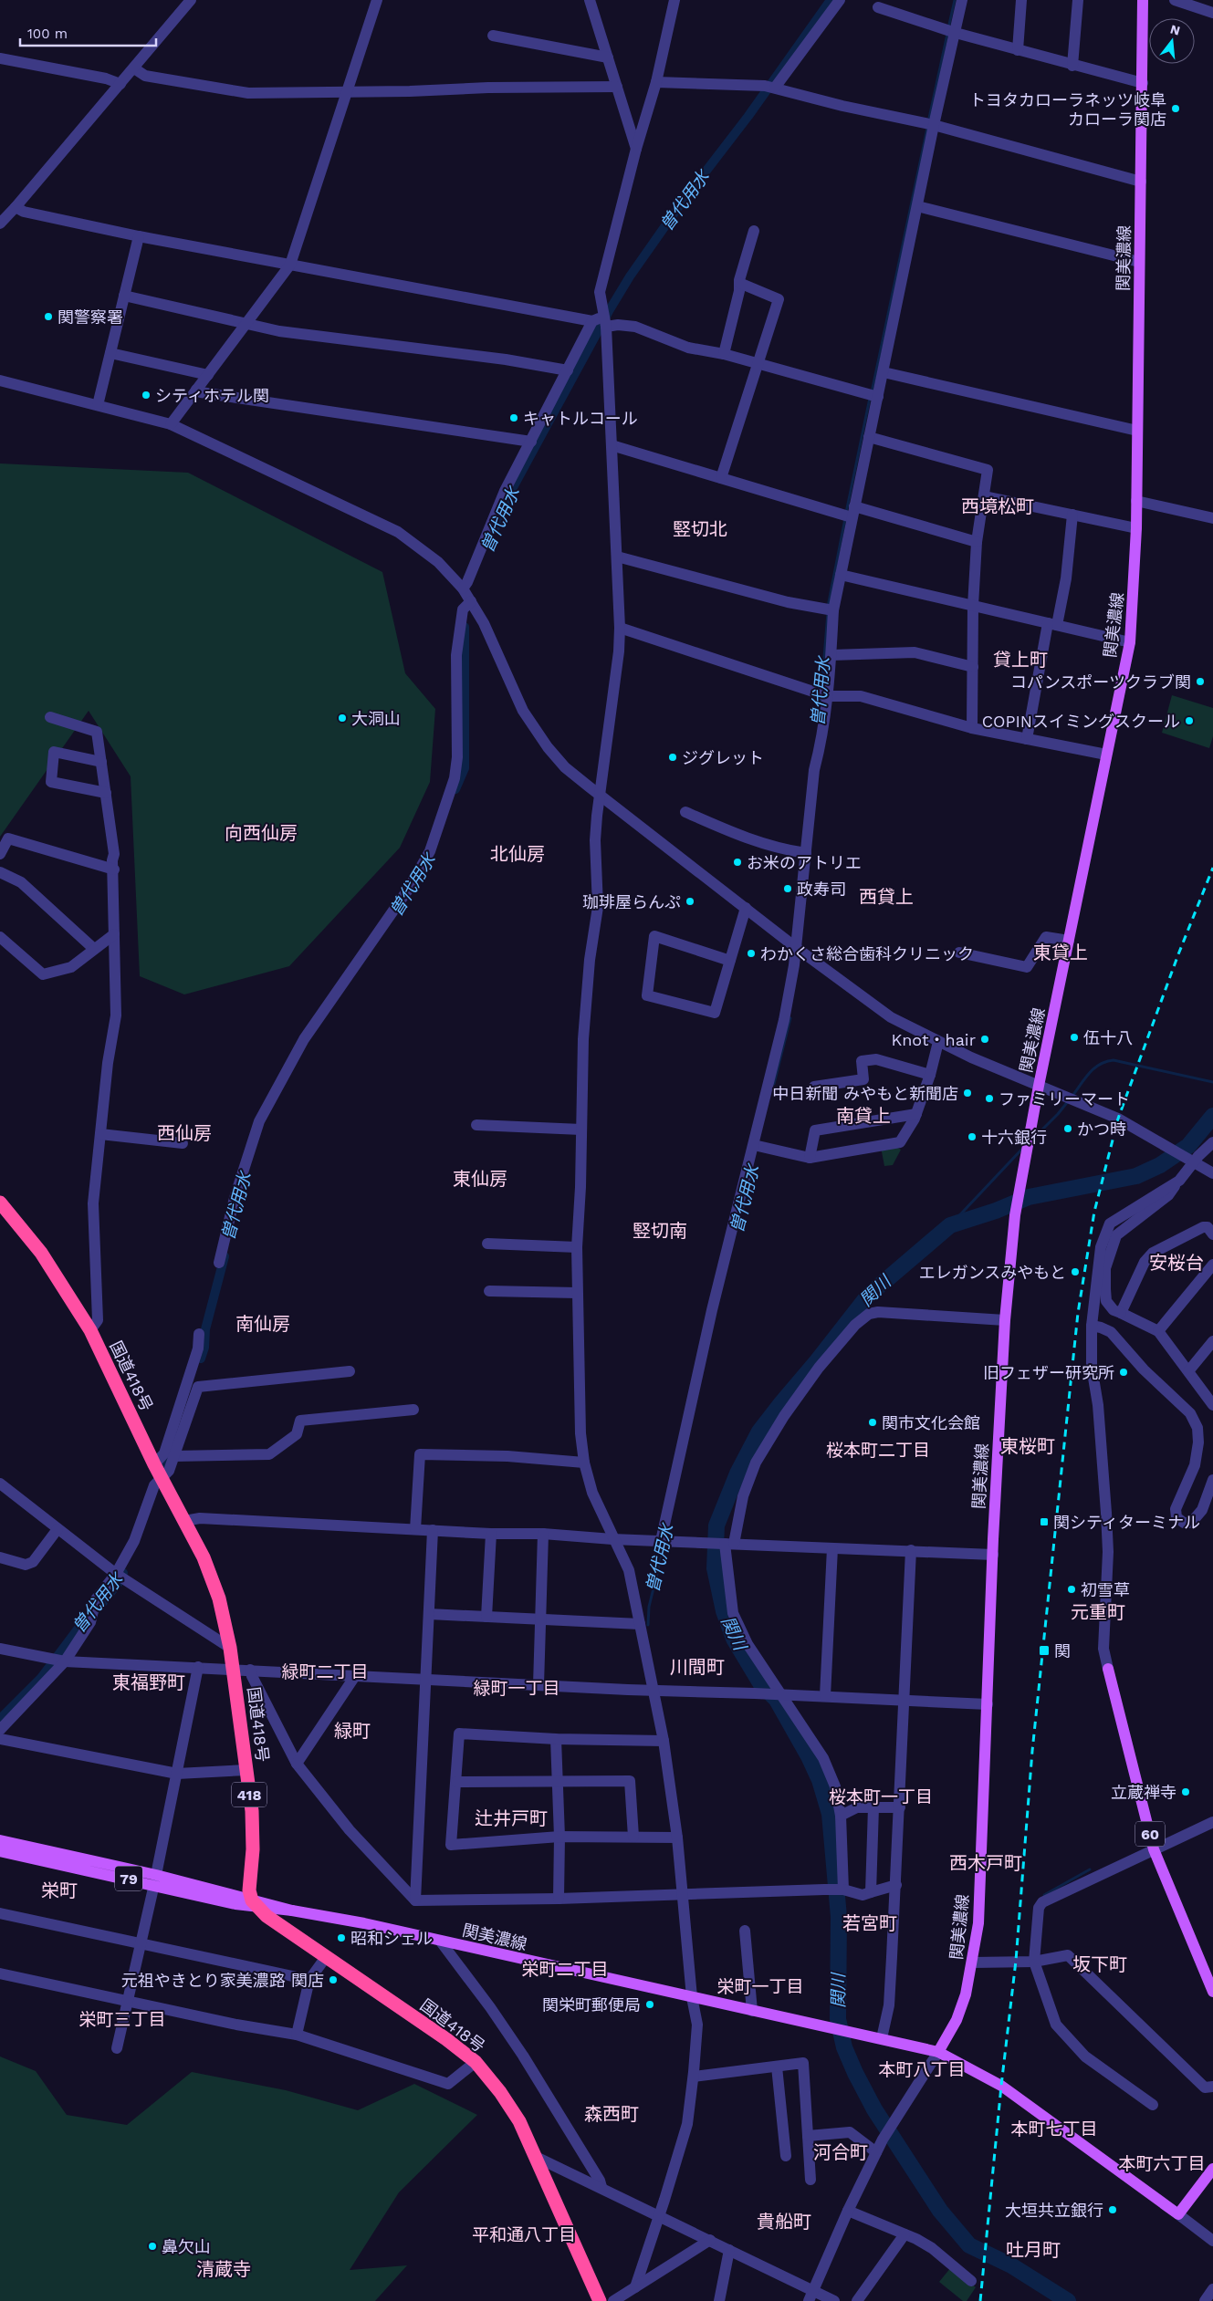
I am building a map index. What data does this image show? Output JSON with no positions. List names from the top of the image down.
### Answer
{
  "streets": {
    "highway": ["国道418号", "418"],
    "main road": ["関美濃線", "60", "79"]
  },
  "crossings": [
    ["関美濃線", "国道418号"],
    ["関美濃線", "79"],
    ["国道418号", "79"]
  ],
  "districts": [
    "西境松町",
    "竪切北",
    "貸上町",
    "向西仙房",
    "北仙房",
    "西貸上",
    "東貸上",
    "南貸上",
    "西仙房",
    "東仙房",
    "竪切南",
    "安桜台",
    "南仙房",
    "東桜町",
    "桜本町二丁目",
    "元重町",
    "川間町",
    "緑町二丁目",
    "東福野町",
    "緑町一丁目",
    "緑町",
    "桜本町一丁目",
    "辻井戸町",
    "西木戸町",
    "栄町",
    "若宮町",
    "坂下町",
    "栄町二丁目",
    "栄町一丁目",
    "栄町三丁目",
    "本町八丁目",
    "森西町",
    "本町七丁目",
    "河合町",
    "本町六丁目",
    "貴船町",
    "平和通八丁目",
    "吐月町",
    "清蔵寺"
  ],
  "water": ["曽代用水", "関川"],
  "places": {
    "other": [
      "トヨタカローラネッツ岐阜 カローラ関店",
      "関警察署",
      "シティホテル関",
      "キャトルコール",
      "コパンスポーツクラブ関",
      "大洞山",
      "COPINスイミングスクール",
      "ジグレット",
      "お米のアトリエ",
      "政寿司",
      "珈琲屋らんぷ",
      "わかくさ総合歯科クリニック",
      "伍十八",
      "Knot・hair",
      "中日新聞 みやもと新聞店",
      "ファミリーマート",
      "かつ時",
      "十六銀行",
      "エレガンスみやもと",
      "旧フェザー研究所",
      "関市文化会館",
      "初雪草",
      "立蔵禅寺",
      "昭和シェル",
      "元祖やきとり家美濃路 関店",
      "関栄町郵便局",
      "大垣共立銀行",
      "鼻欠山"
    ],
    "transit": ["関シティターミナル", "関"]
  },
  "scale_bar": "100 m",
  "north": "top"
}
